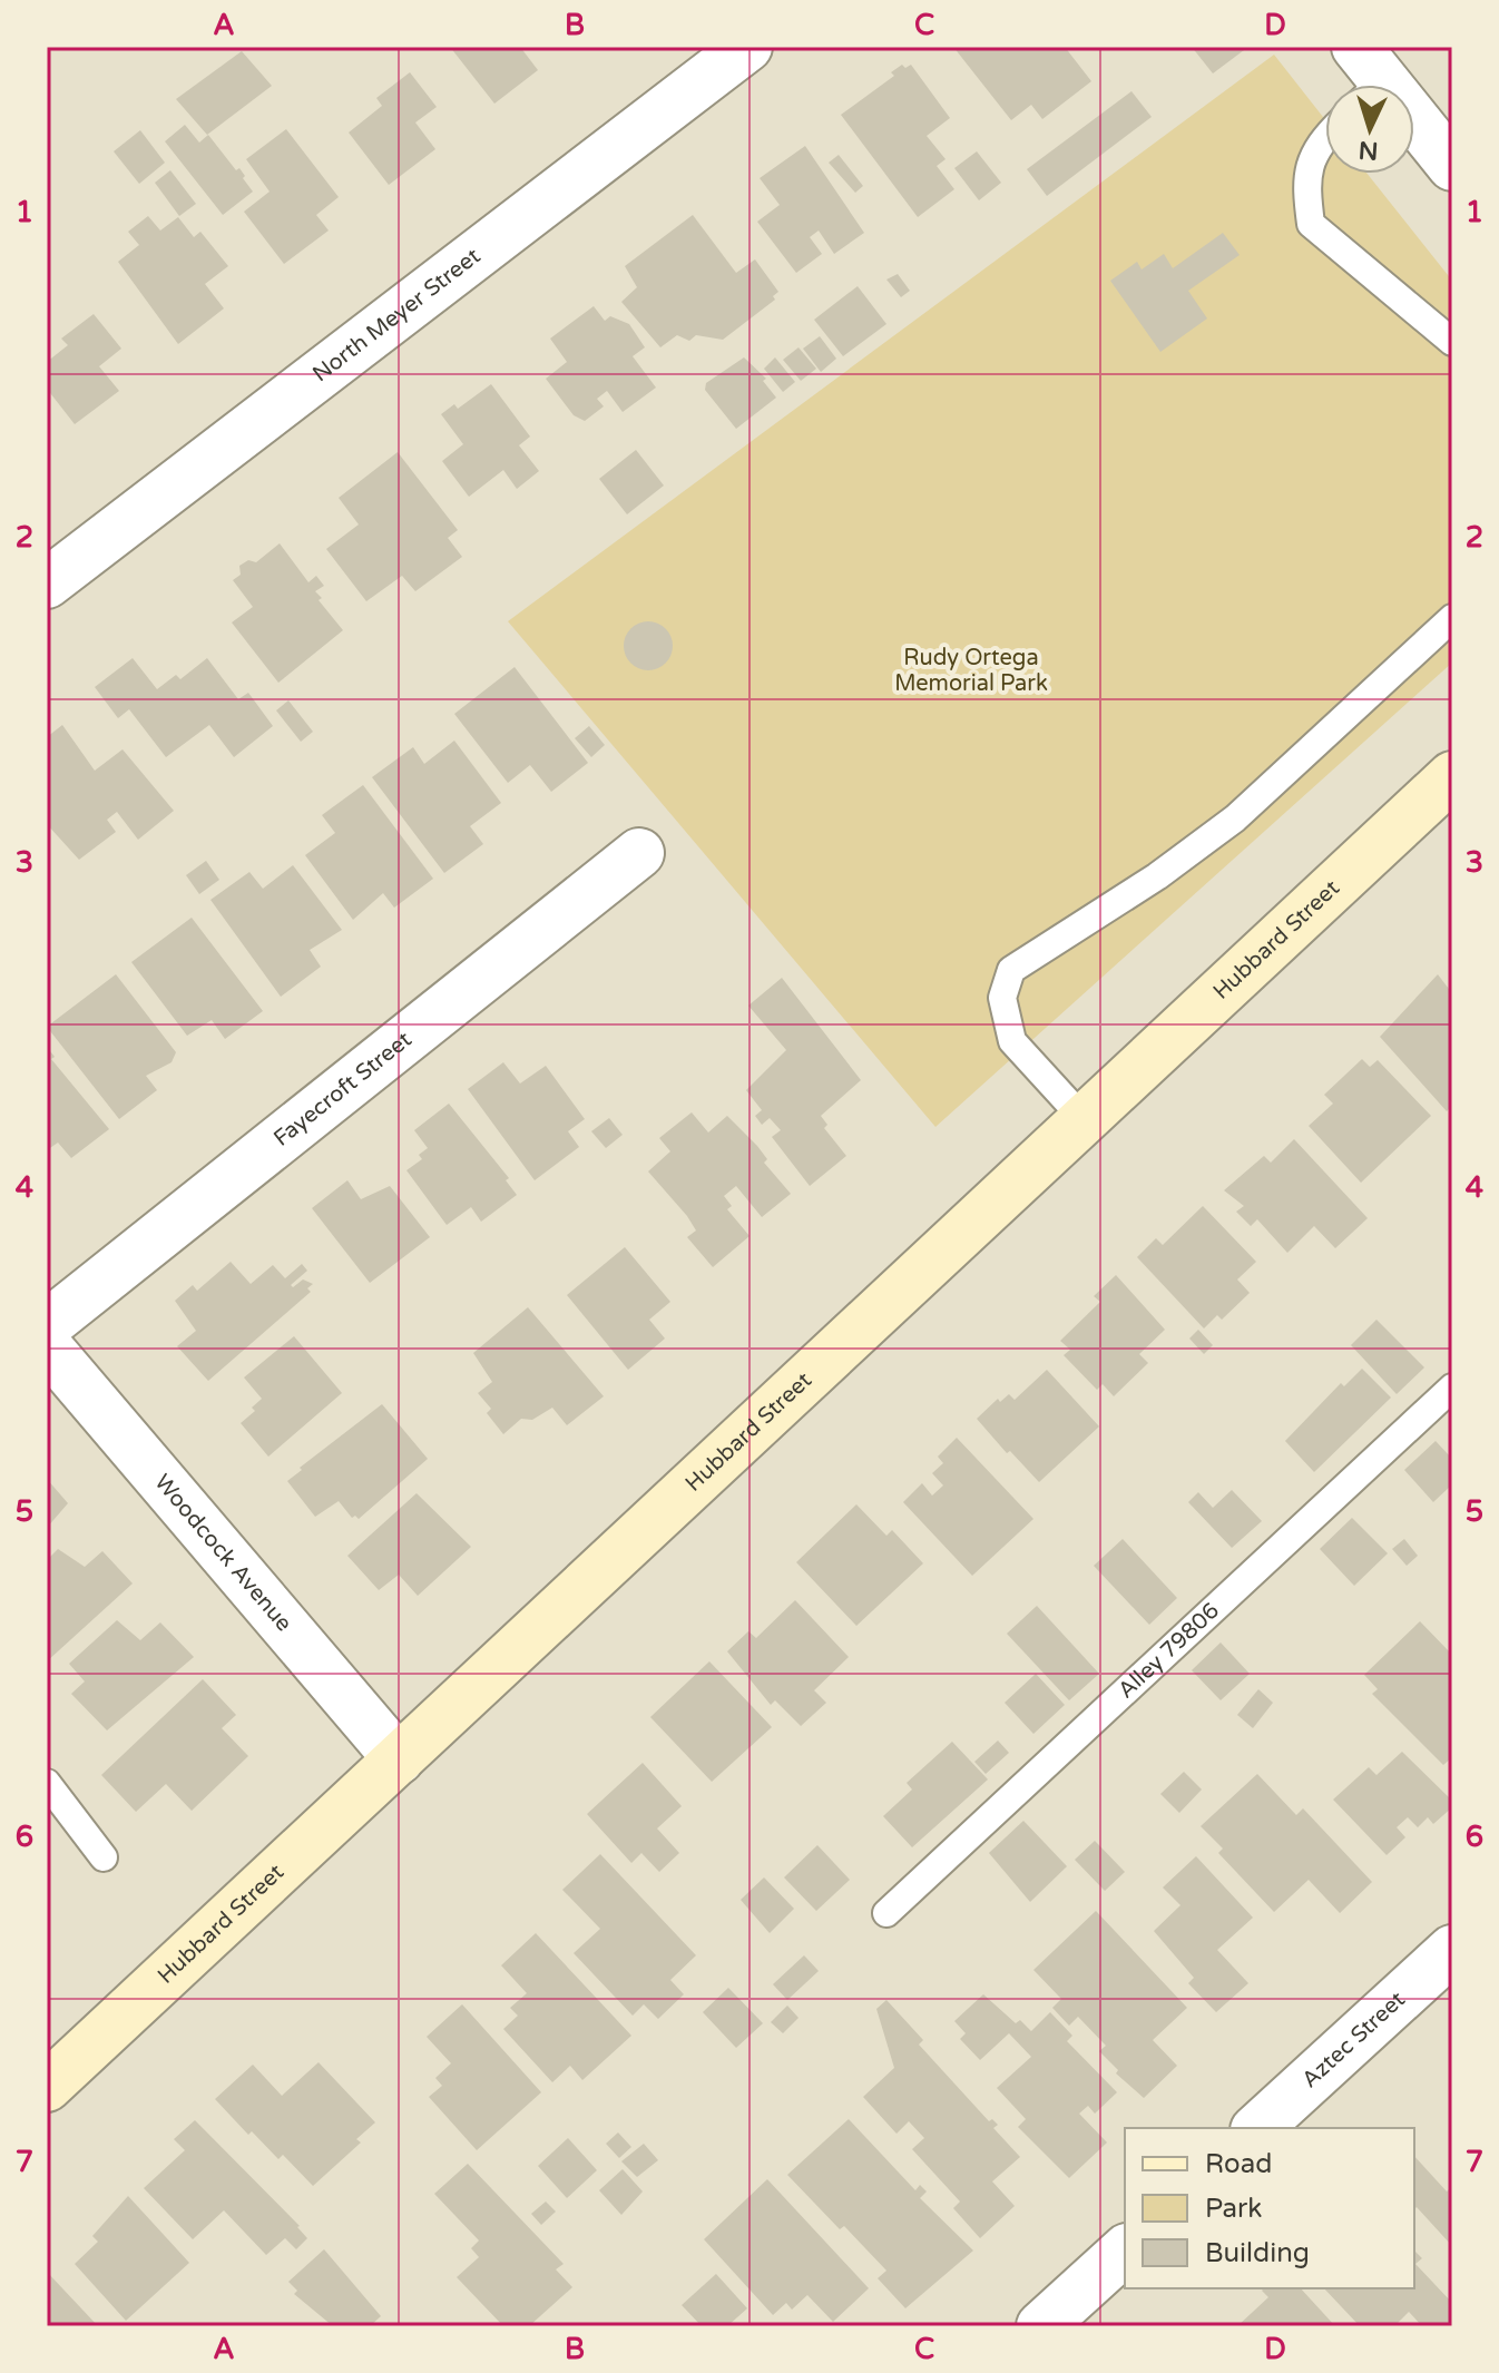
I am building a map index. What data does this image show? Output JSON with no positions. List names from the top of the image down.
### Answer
{
  "streets": {
    "main road": ["Hubbard Street"],
    "street": [
      "North Meyer Street",
      "Fayecroft Street",
      "Woodcock Avenue",
      "Aztec Street"
    ],
    "lane": ["Alley 79806"]
  },
  "crossings": [
    ["Hubbard Street", "Woodcock Avenue"]
  ],
  "parks": ["Rudy Ortega Memorial Park"],
  "legend": ["Road", "Park", "Building"],
  "north": "bottom",
  "grid": {
    "columns": [
      "A",
      "B",
      "C",
      "D"
    ],
    "rows": [
      "1",
      "2",
      "3",
      "4",
      "5",
      "6",
      "7"
    ]
  }
}
